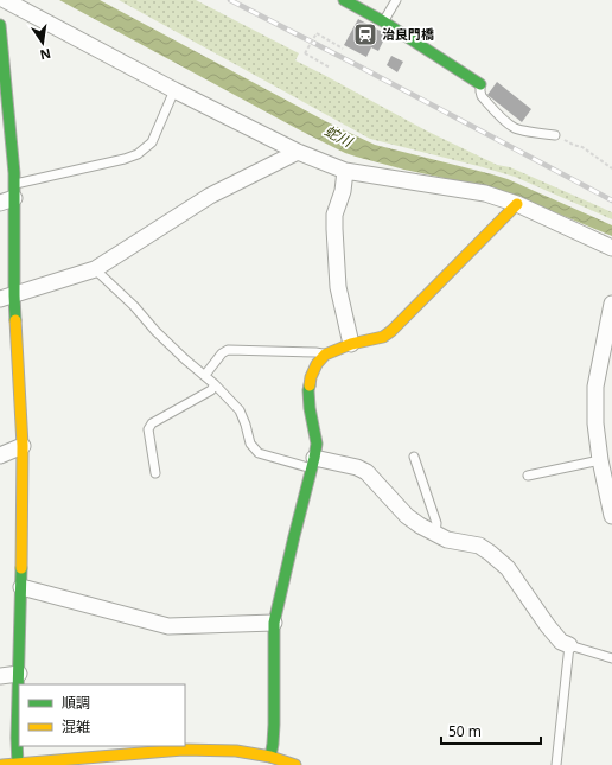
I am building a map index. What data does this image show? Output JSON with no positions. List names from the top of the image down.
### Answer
{
  "water": ["蛇川"],
  "places": {
    "station": ["治良門橋"]
  },
  "legend": ["順調", "混雑"],
  "scale_bar": "50 m",
  "north": "bottom"
}
